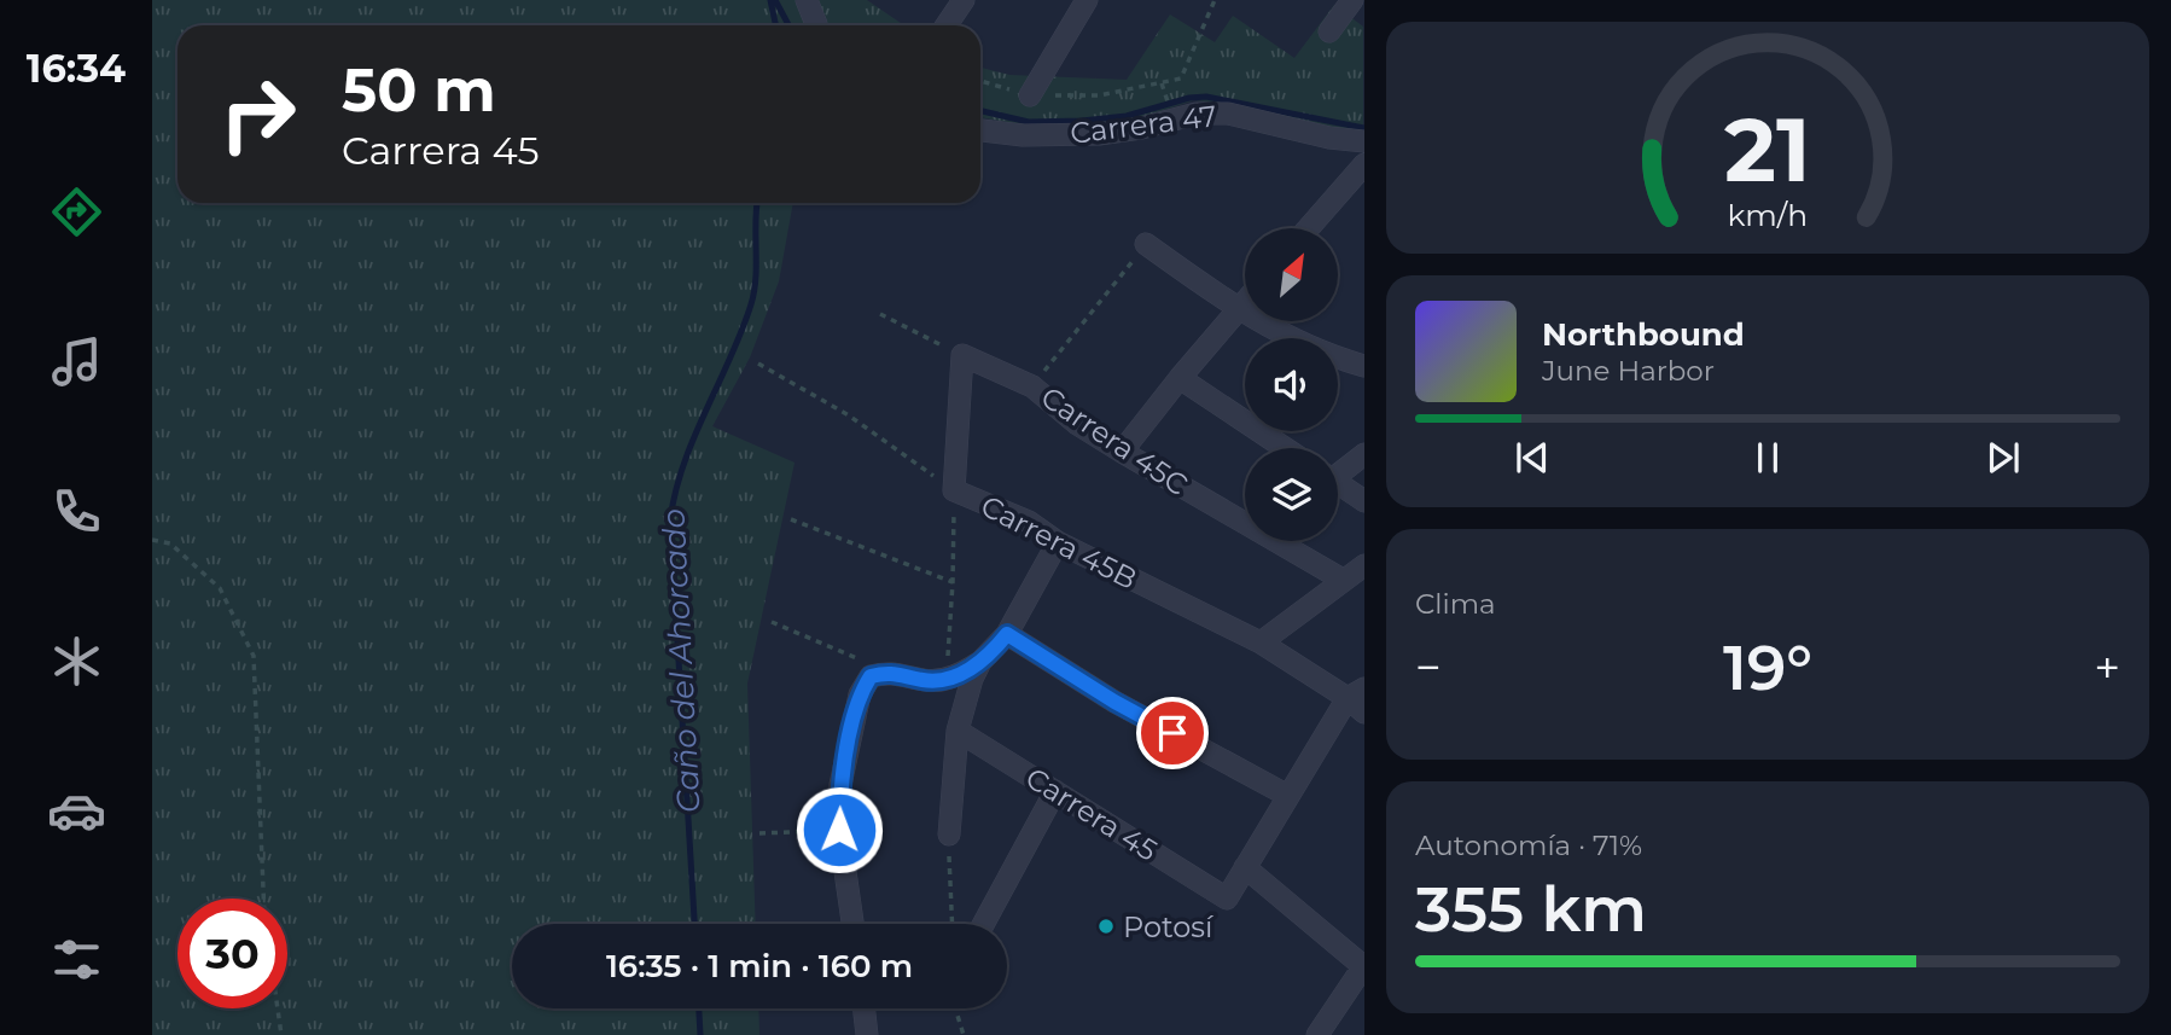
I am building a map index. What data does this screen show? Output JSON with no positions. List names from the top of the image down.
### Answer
{
  "streets": {
    "street": [
      "Carrera 47",
      "Carrera 45C",
      "Carrera 45B",
      "Carrera 45"
    ]
  },
  "water": ["Caño del Ahorcado"],
  "places": ["Potosí"],
  "north": "top right",
  "page": {
    "tabs": "16:34",
    "turn": ["50 m", "Carrera 45"],
    "song": ["Northbound", "June Harbor"],
    "tile": [
      "Clima",
      ["Autonomía · 71%", "355 km"]
    ],
    "heat": ["−", "19°", "+"],
    "limit": "30",
    "trip": "16:35 · 1 min · 160 m",
    "gauge": ["21", "km/h"]
  }
}
